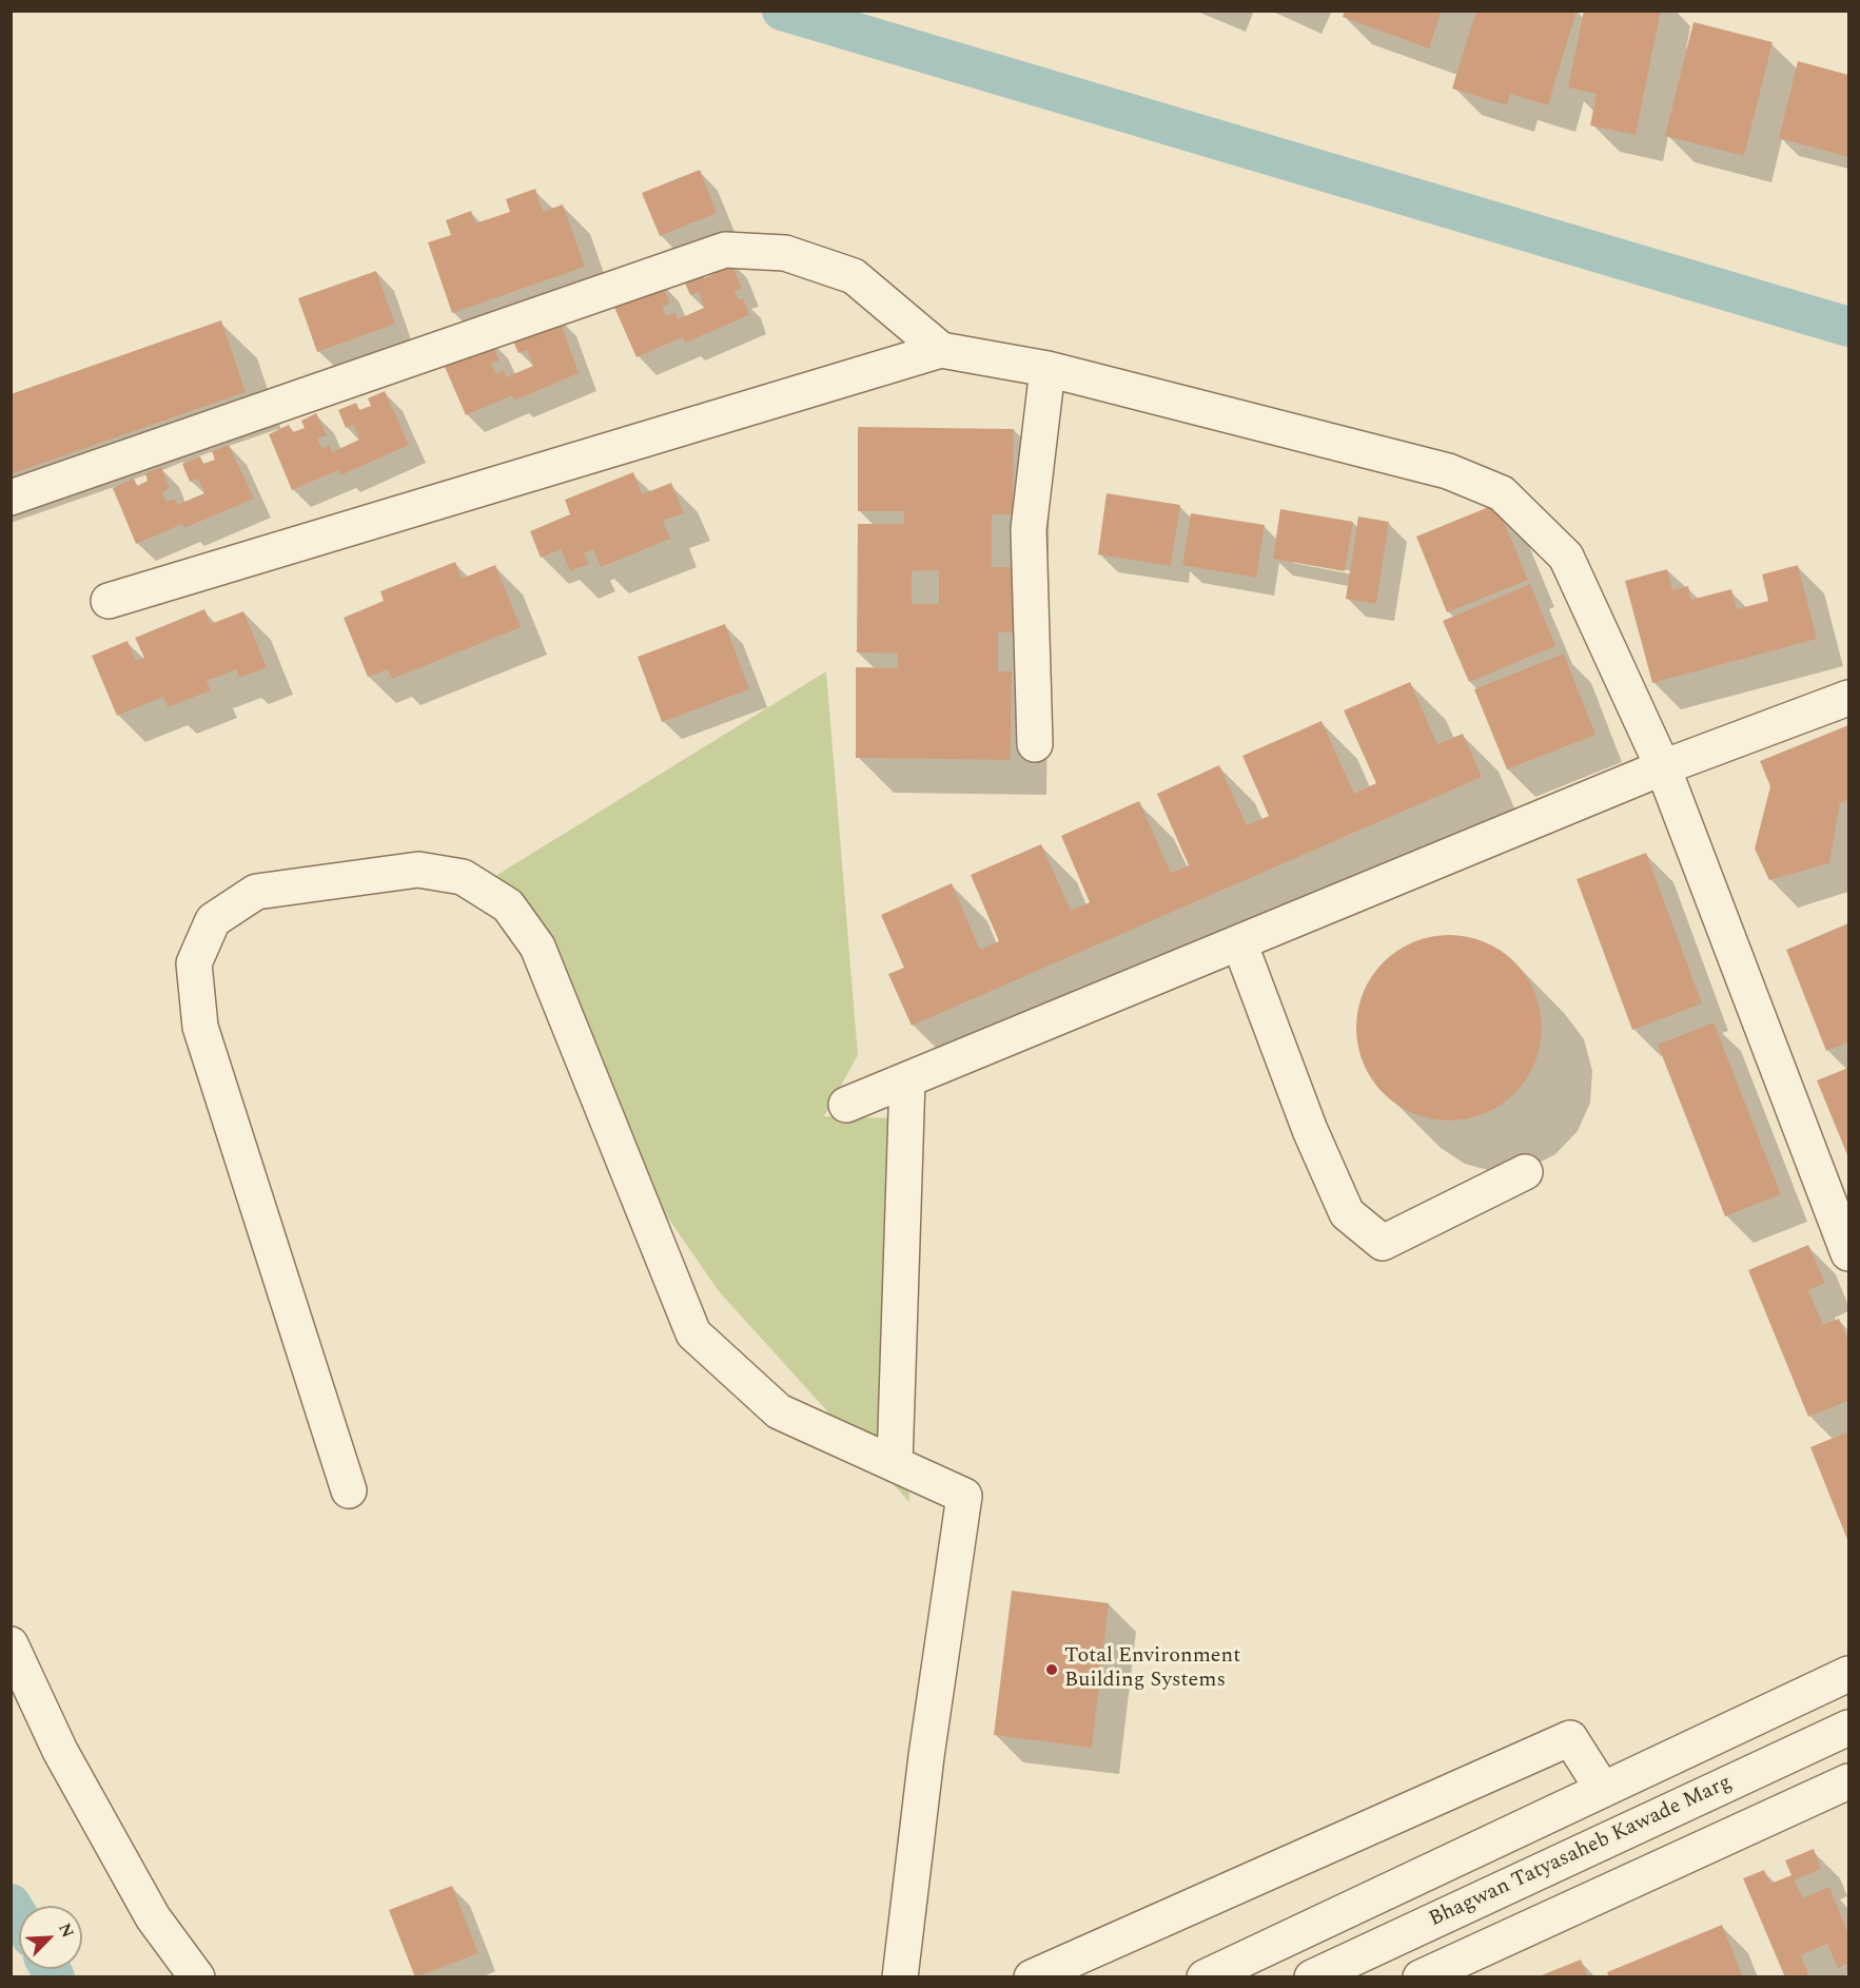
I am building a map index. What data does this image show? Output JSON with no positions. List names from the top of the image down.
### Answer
{
  "streets": {
    "street": ["Bhagwan Tatyasaheb Kawade Marg"]
  },
  "places": ["Total Environment Building Systems"],
  "north": "top right"
}
